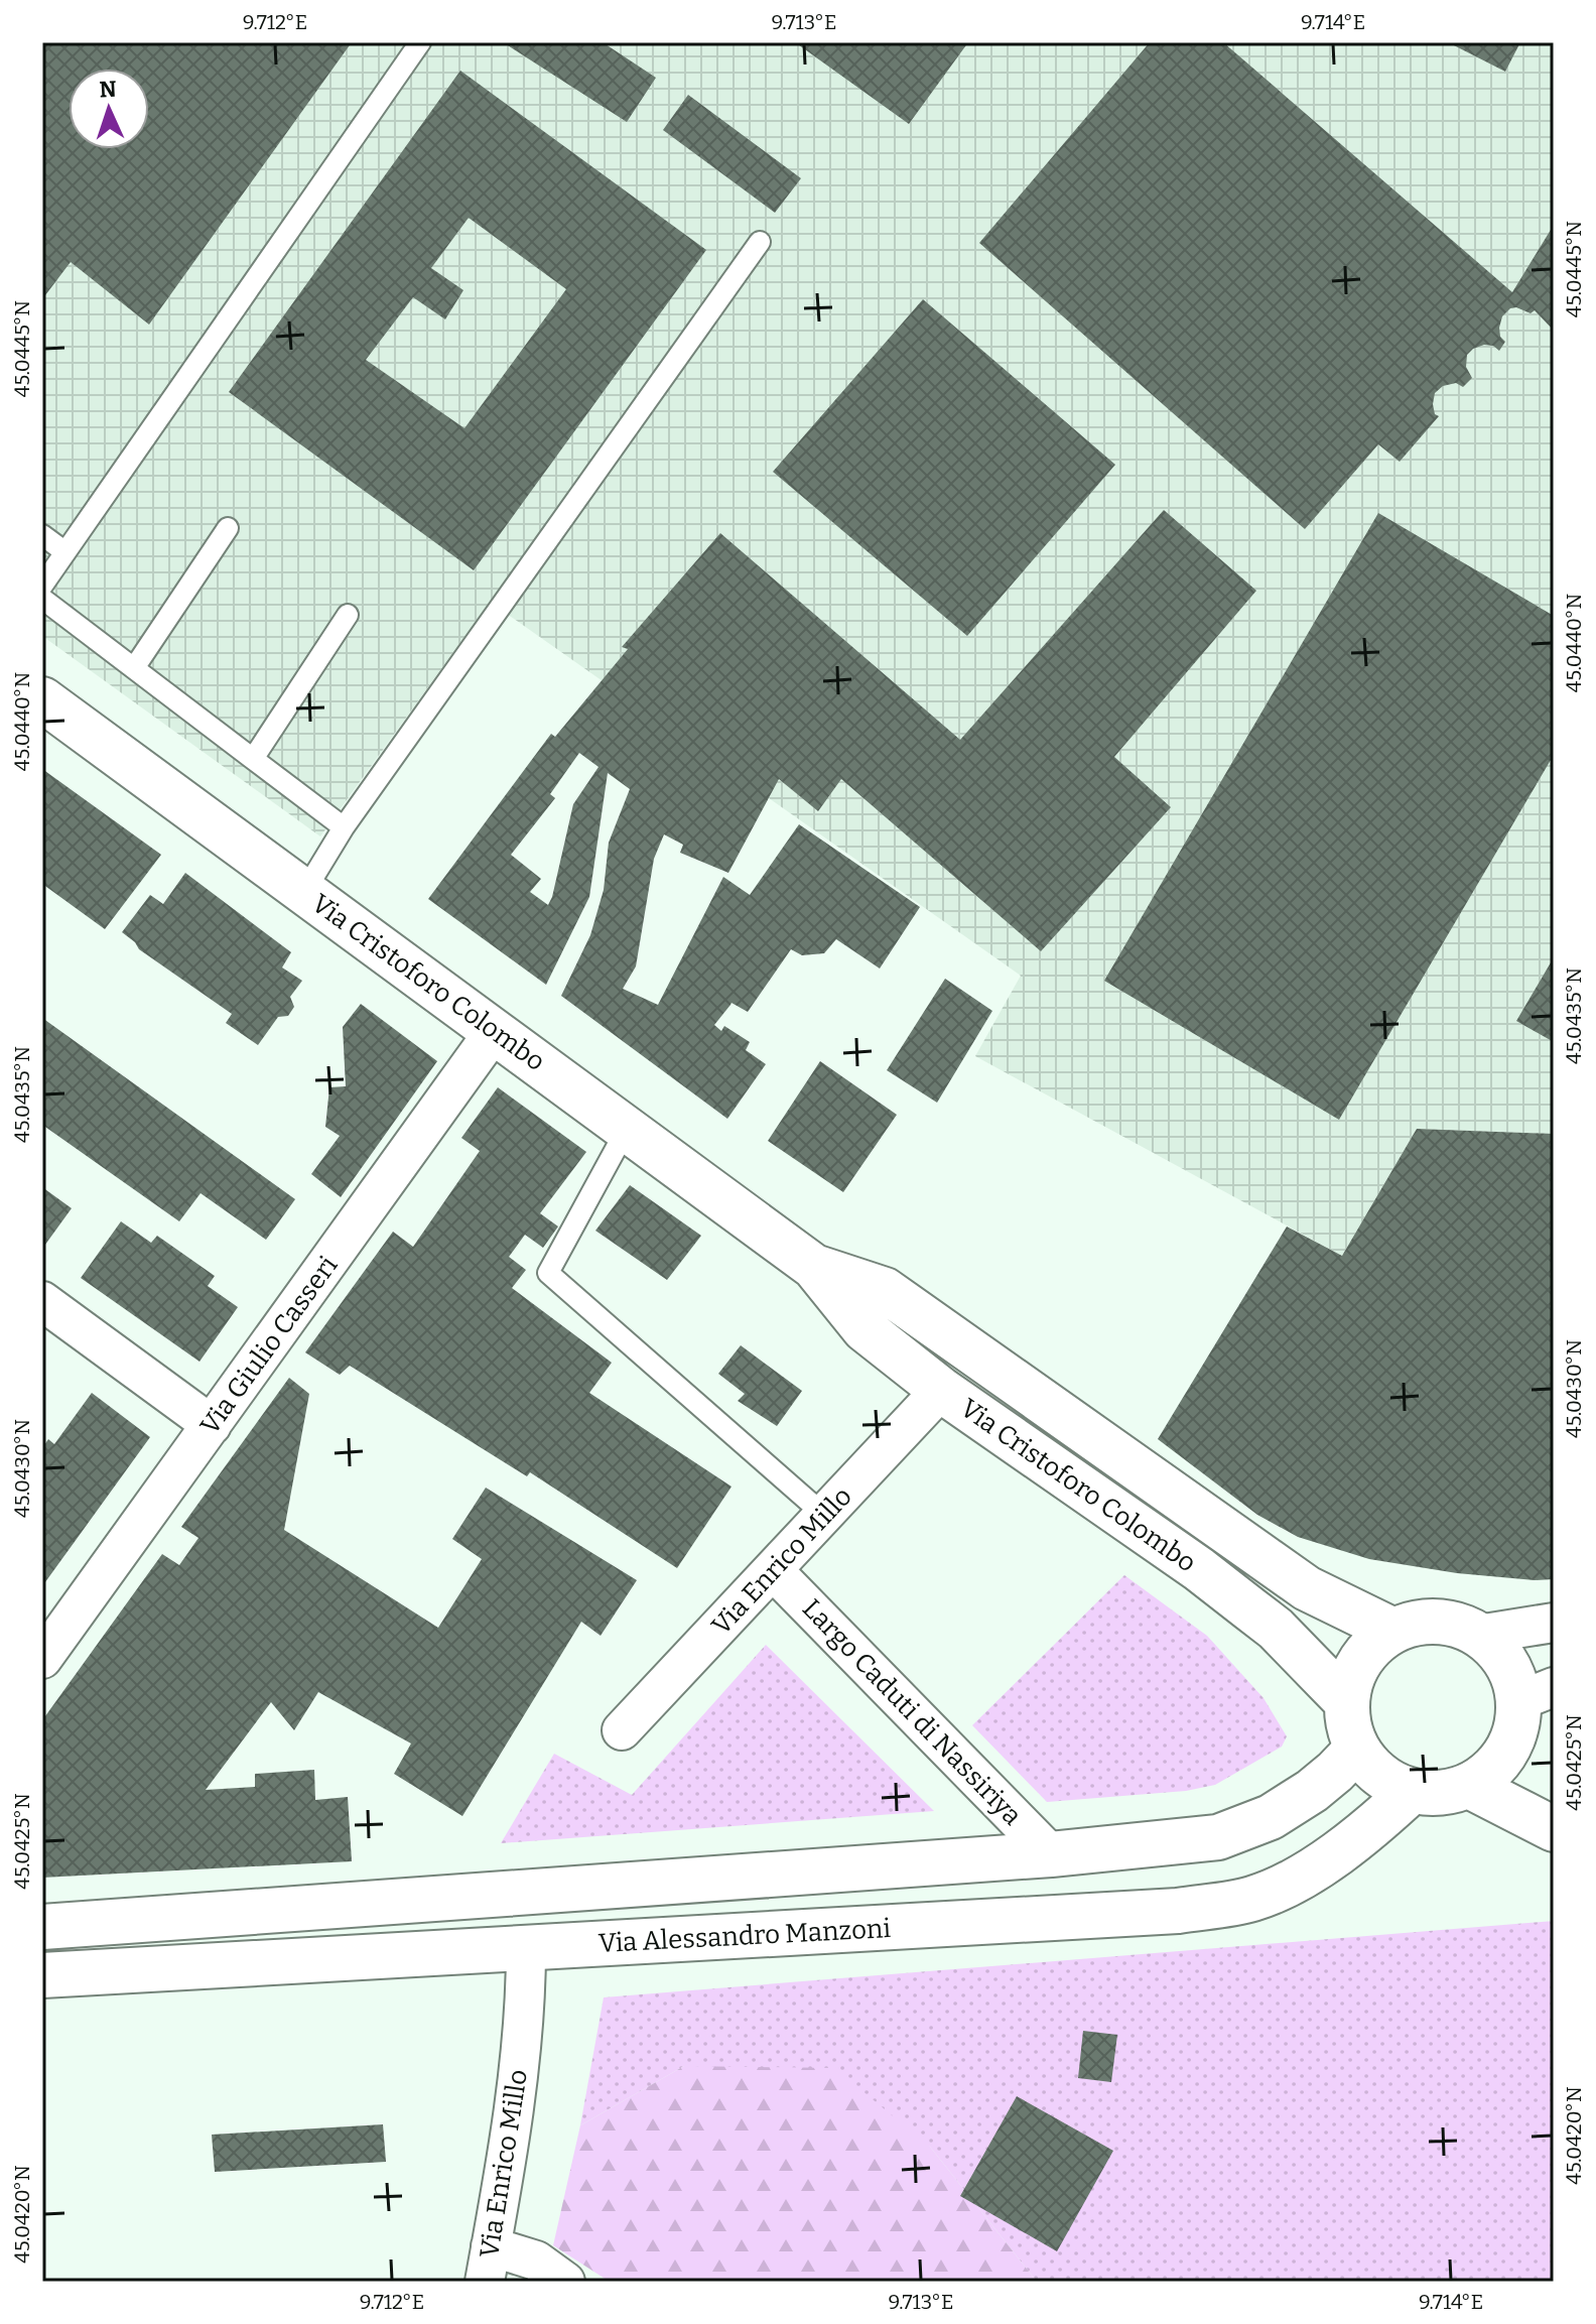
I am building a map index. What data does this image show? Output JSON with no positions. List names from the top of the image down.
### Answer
{
  "streets": {
    "main road": ["Via Cristoforo Colombo", "Via Alessandro Manzoni"],
    "street": ["Via Giulio Casseri", "Via Enrico Millo", "Largo Caduti di Nassiriya"]
  },
  "crossings": [
    ["Via Cristoforo Colombo", "Via Giulio Casseri"],
    ["Via Cristoforo Colombo", "Via Enrico Millo"],
    ["Via Cristoforo Colombo", "Via Alessandro Manzoni"],
    ["Via Enrico Millo", "Largo Caduti di Nassiriya"],
    ["Via Enrico Millo", "Via Alessandro Manzoni"]
  ],
  "north": "top",
  "coordinates": [
    "9.712°E",
    "9.713°E",
    "9.714°E",
    "45.0445°N",
    "45.0440°N",
    "45.0435°N",
    "45.0430°N",
    "45.0425°N",
    "45.0420°N"
  ]
}
